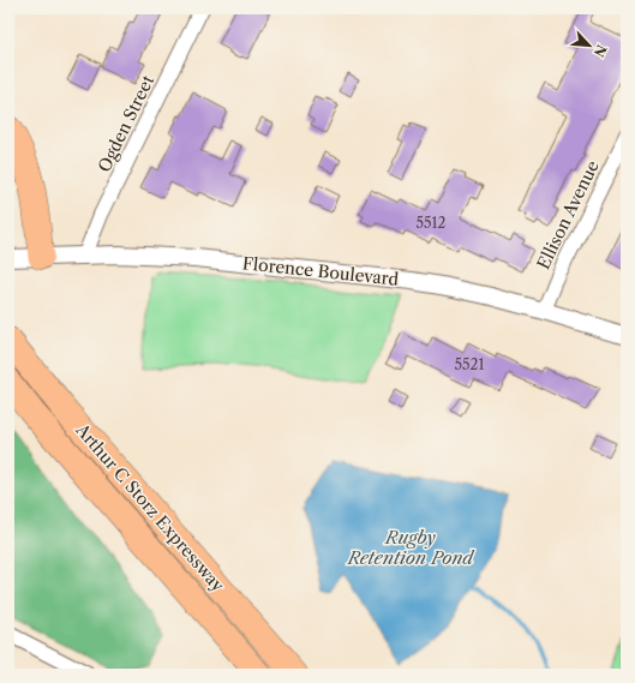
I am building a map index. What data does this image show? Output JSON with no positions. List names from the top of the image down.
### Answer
{
  "streets": {
    "highway": ["Arthur C Storz Expressway"],
    "street": ["Ogden Street", "Ellison Avenue", "Florence Boulevard"]
  },
  "crossings": [
    ["Ogden Street", "Florence Boulevard"],
    ["Ellison Avenue", "Florence Boulevard"]
  ],
  "water": ["Rugby Retention Pond"],
  "house_numbers": ["5512", "5521"],
  "north": "bottom right"
}
